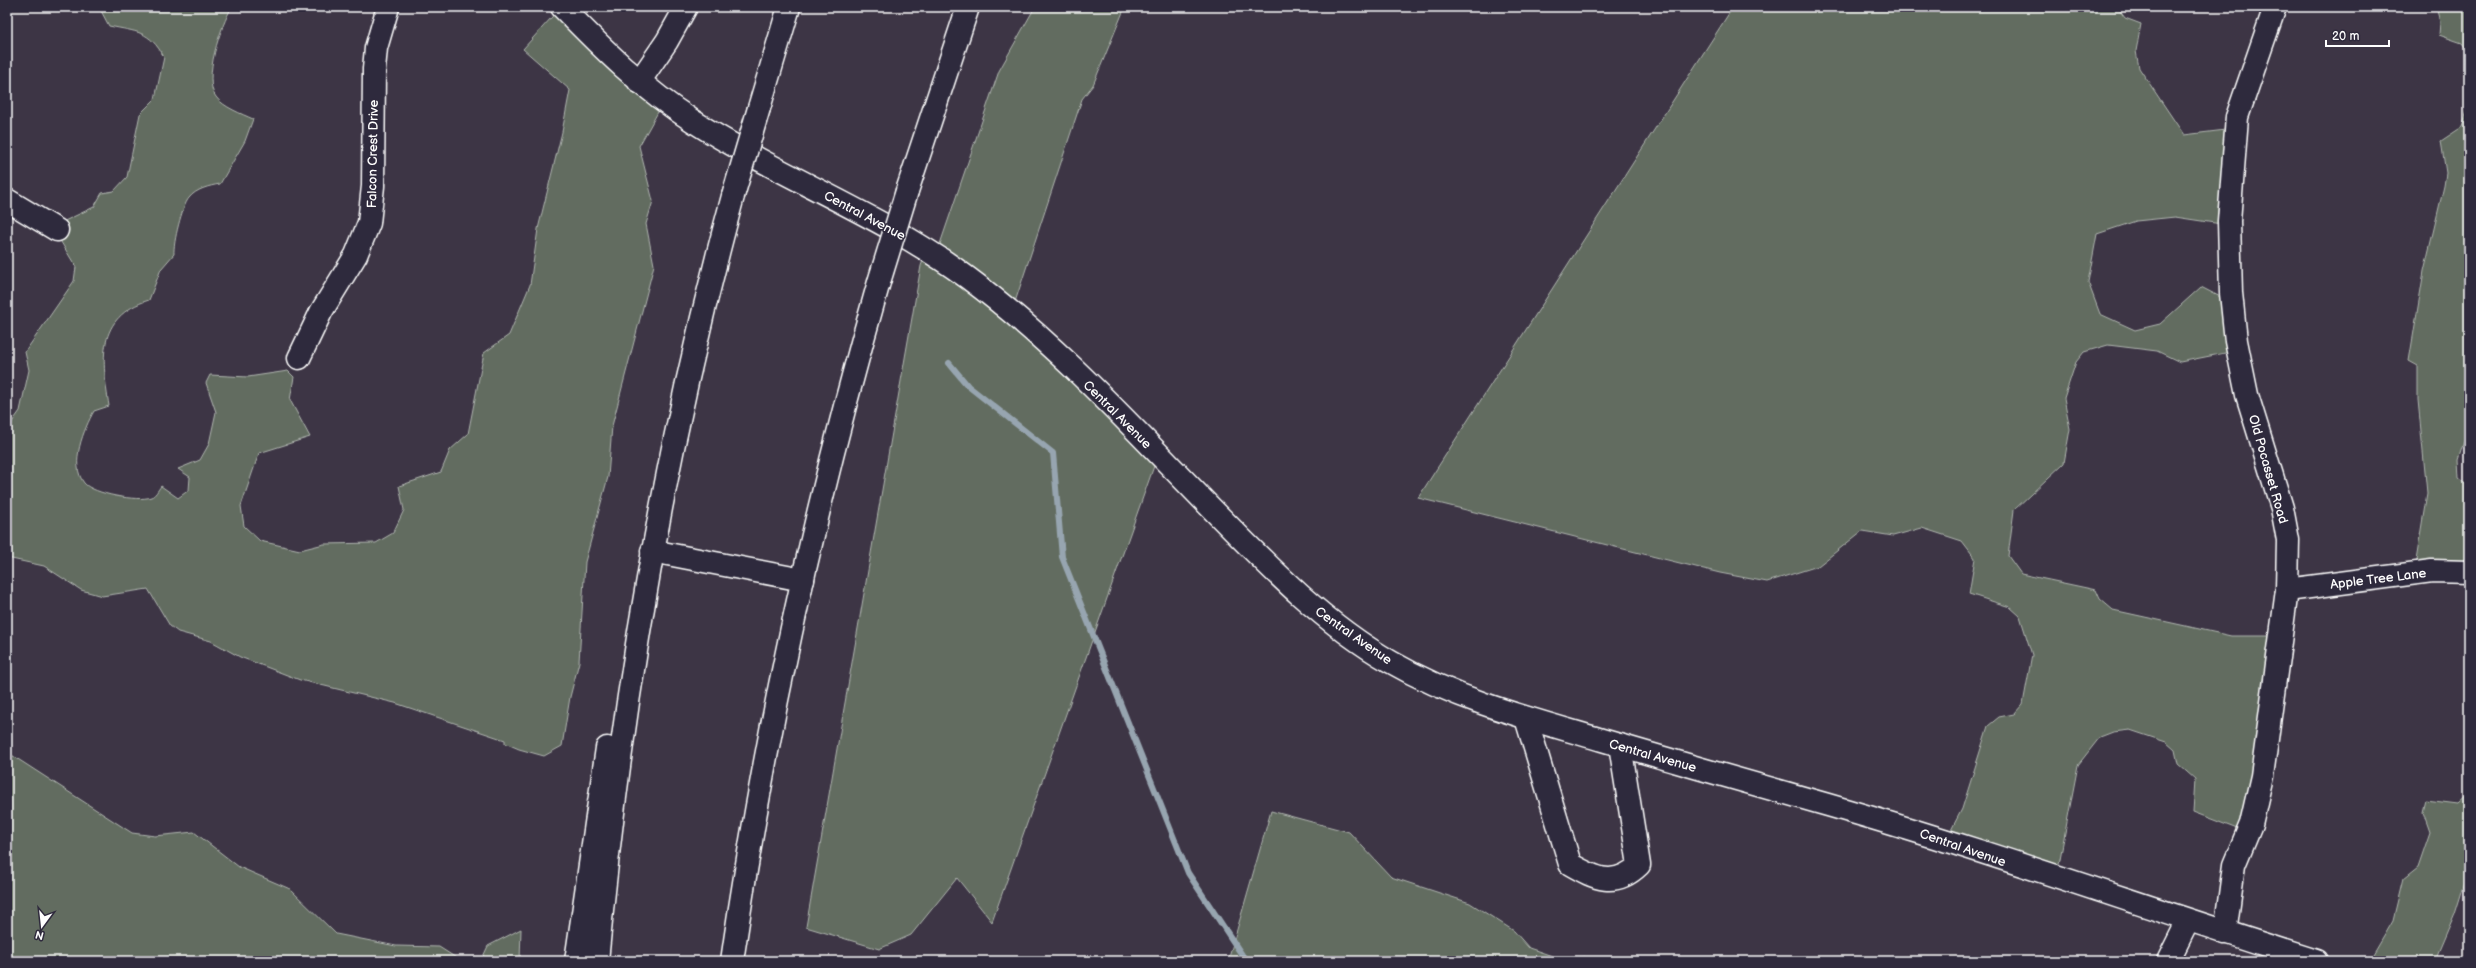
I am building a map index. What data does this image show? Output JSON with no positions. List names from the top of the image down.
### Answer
{
  "streets": {
    "main road": [
      "Falcon Crest Drive",
      "Central Avenue",
      "Old Pocasset Road",
      "Apple Tree Lane"
    ]
  },
  "crossings": [
    ["Central Avenue", "Old Pocasset Road"],
    ["Old Pocasset Road", "Apple Tree Lane"]
  ],
  "scale_bar": "20 m",
  "north": "bottom"
}
